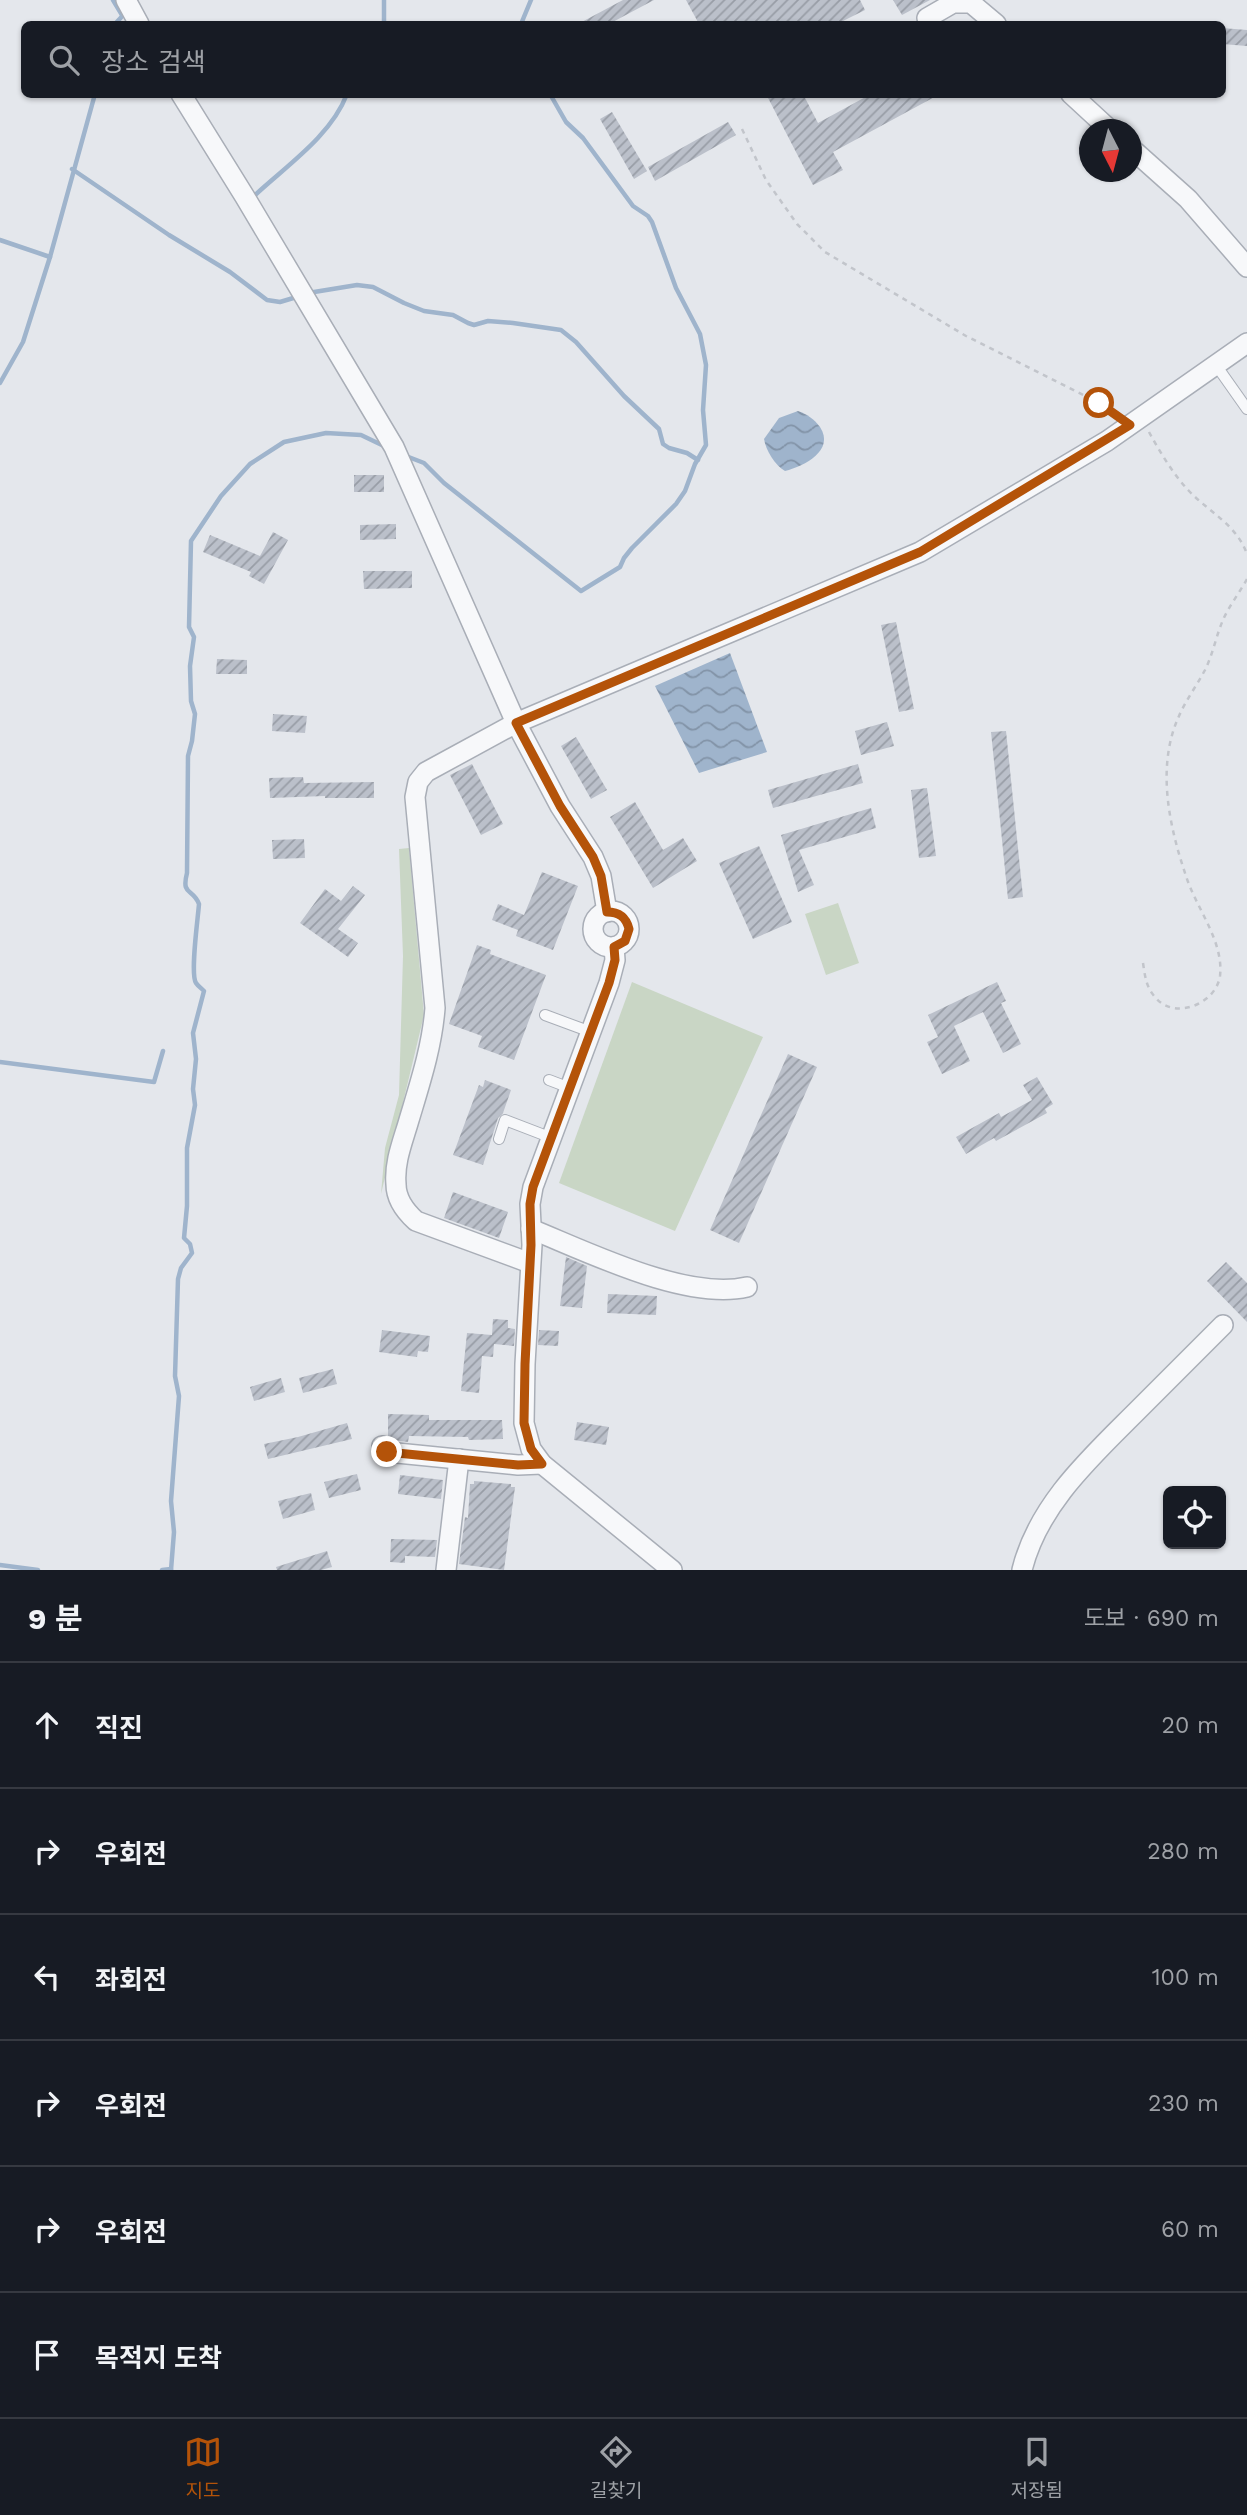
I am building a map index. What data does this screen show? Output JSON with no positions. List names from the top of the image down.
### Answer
{
  "north": "bottom",
  "page": {
    "search": "장소 검색",
    "heading": ["9 분", "도보 · 690 m"],
    "list": [
      ["직진", "20 m"],
      ["우회전", "280 m"],
      ["좌회전", "100 m"],
      ["우회전", "230 m"],
      ["우회전", "60 m"],
      "목적지 도착"
    ],
    "nav": ["지도", "길찾기", "저장됨"]
  }
}
